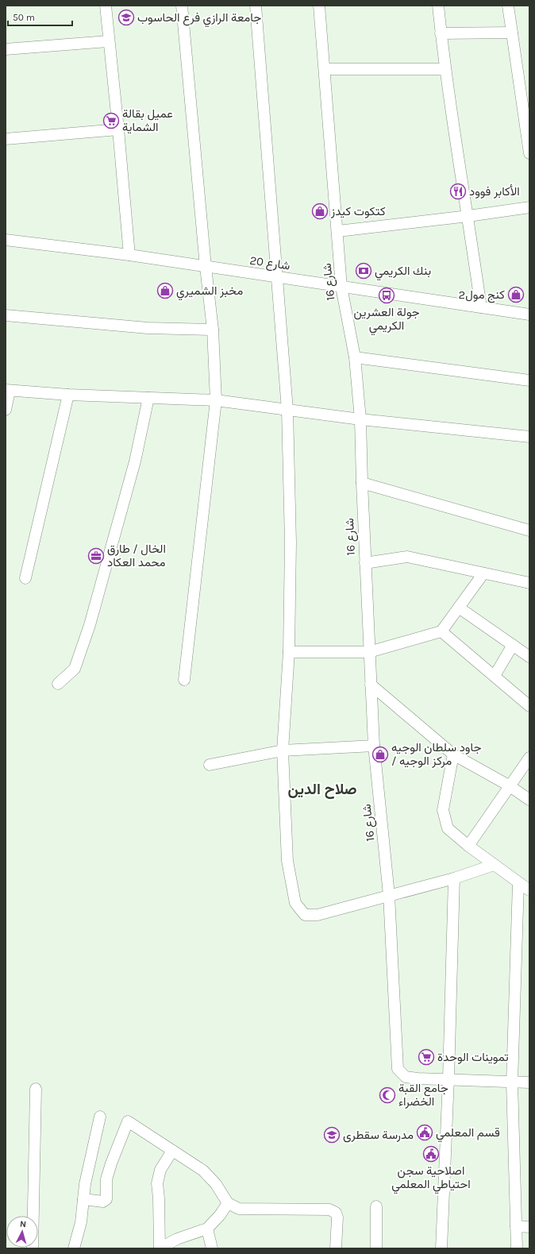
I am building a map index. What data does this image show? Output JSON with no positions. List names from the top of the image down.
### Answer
{
  "streets": {
    "street": ["شارع 20", "شارع 16"]
  },
  "crossings": [
    ["شارع 20", "شارع 16"]
  ],
  "districts": ["صلاح الدين"],
  "places": {
    "school or university": ["جامعة الرازي فرع الحاسوب", "مدرسة سقطرى"],
    "supermarket": ["عميل بقالة الشماية", "تموينات الوحدة"],
    "restaurant": ["الأكابر فوود"],
    "shop": [
      "كتكوت كيدز",
      "مخبز الشميري",
      "كنج مول2",
      "جاود سلطان الوجيه / مركز الوجيه"
    ],
    "bank": ["بنك الكريمي"],
    "bus stop": ["جولة العشرين الكريمي"],
    "office": ["الخال / طارق محمد العكاد"],
    "mosque": ["جامع القبة الخضراء"],
    "public building": ["قسم المعلمي", "اصلاحية سجن احتياطي المعلمي"]
  },
  "scale_bar": "50 m",
  "north": "top"
}
